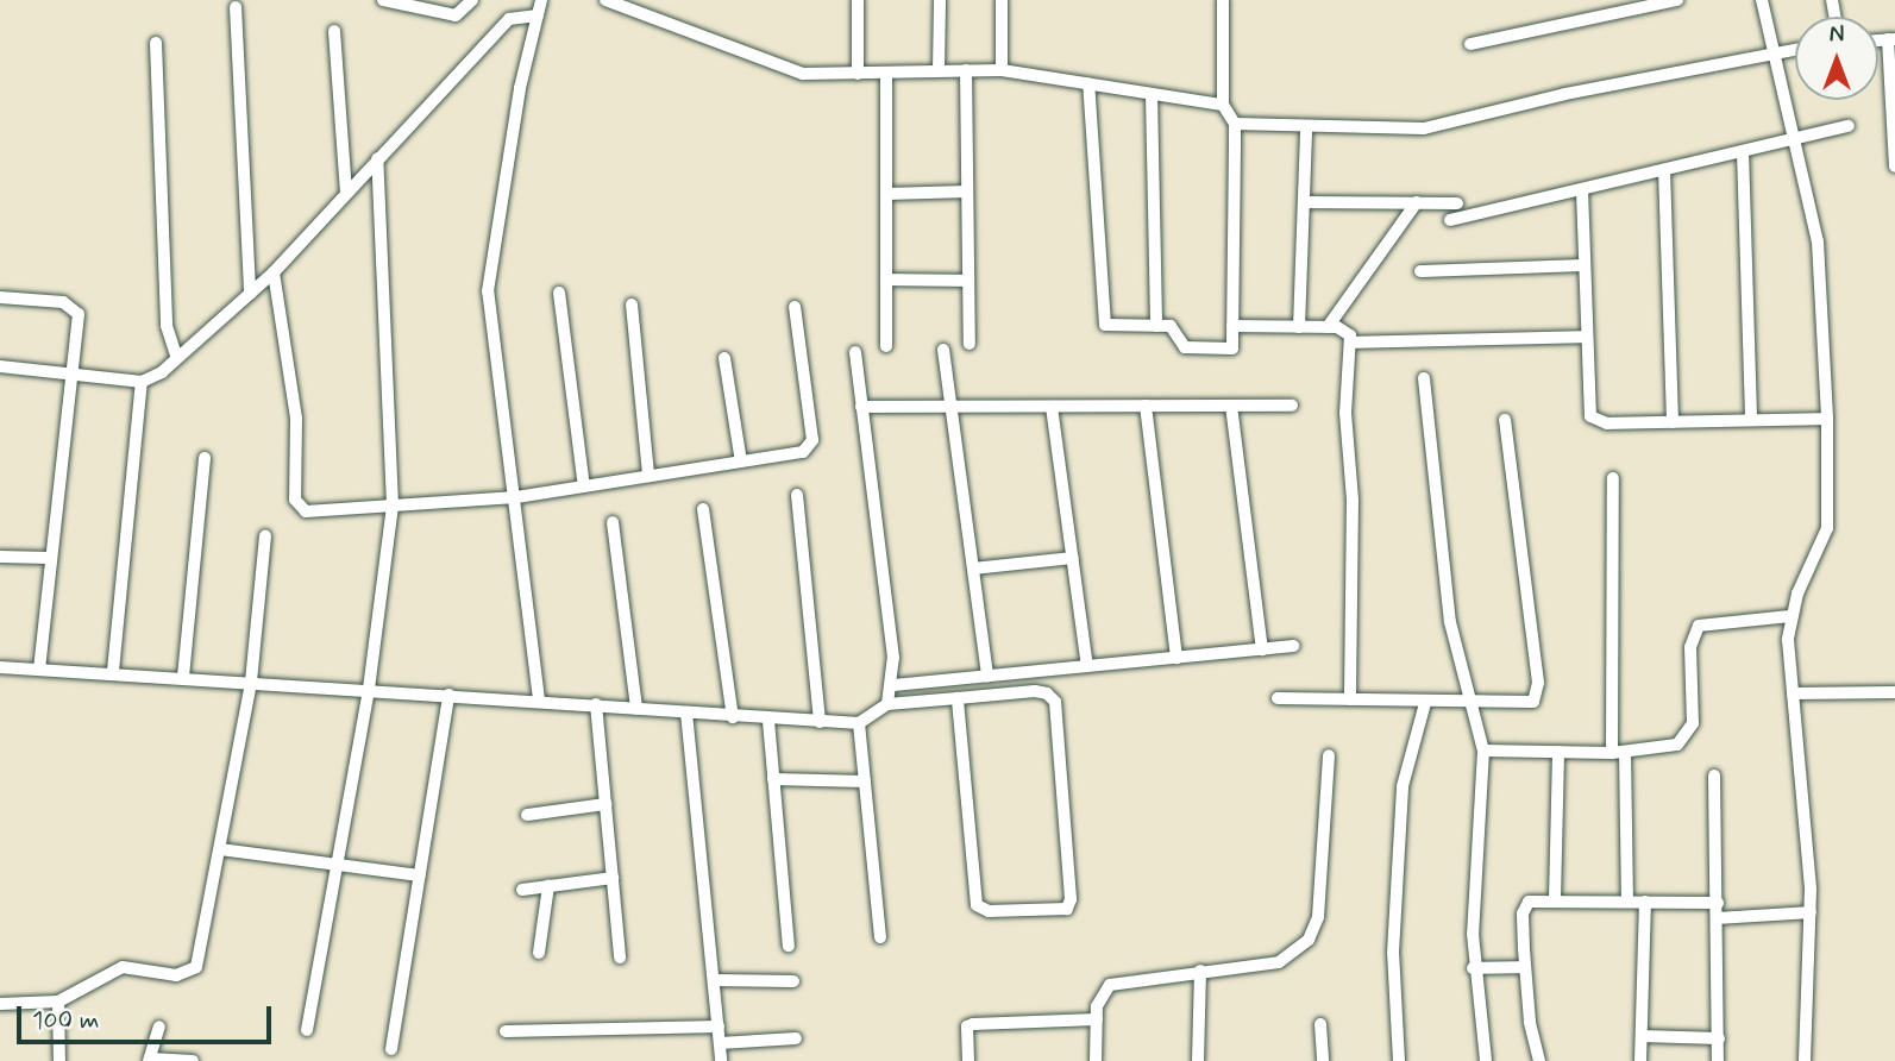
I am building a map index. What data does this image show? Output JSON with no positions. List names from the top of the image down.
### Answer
{
  "scale_bar": "100 m",
  "north": "top"
}
